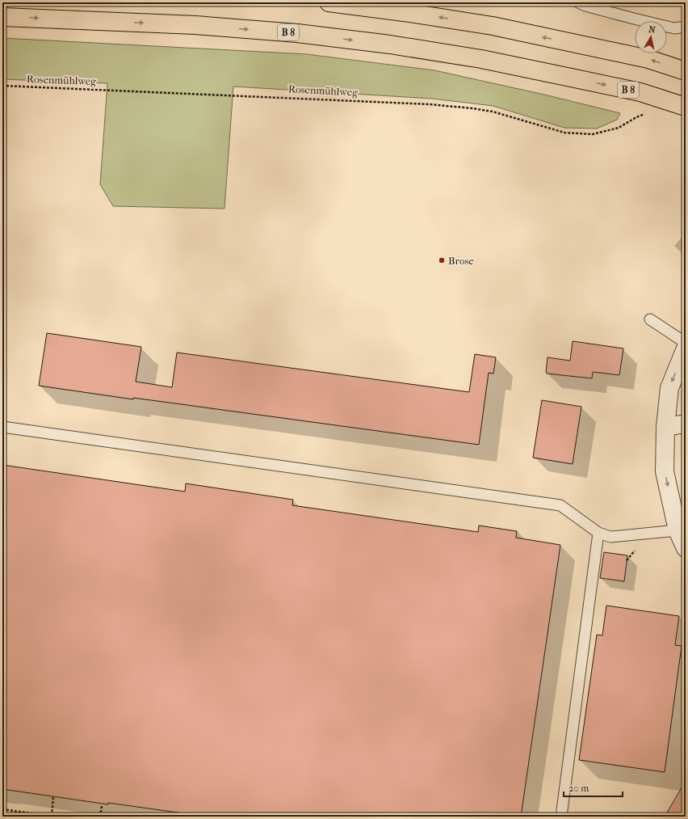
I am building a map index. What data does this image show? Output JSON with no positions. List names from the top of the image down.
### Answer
{
  "streets": {
    "highway": ["B 8"],
    "path": ["Rosenmühlweg"]
  },
  "places": ["Brose"],
  "scale_bar": "20 m",
  "north": "top"
}
